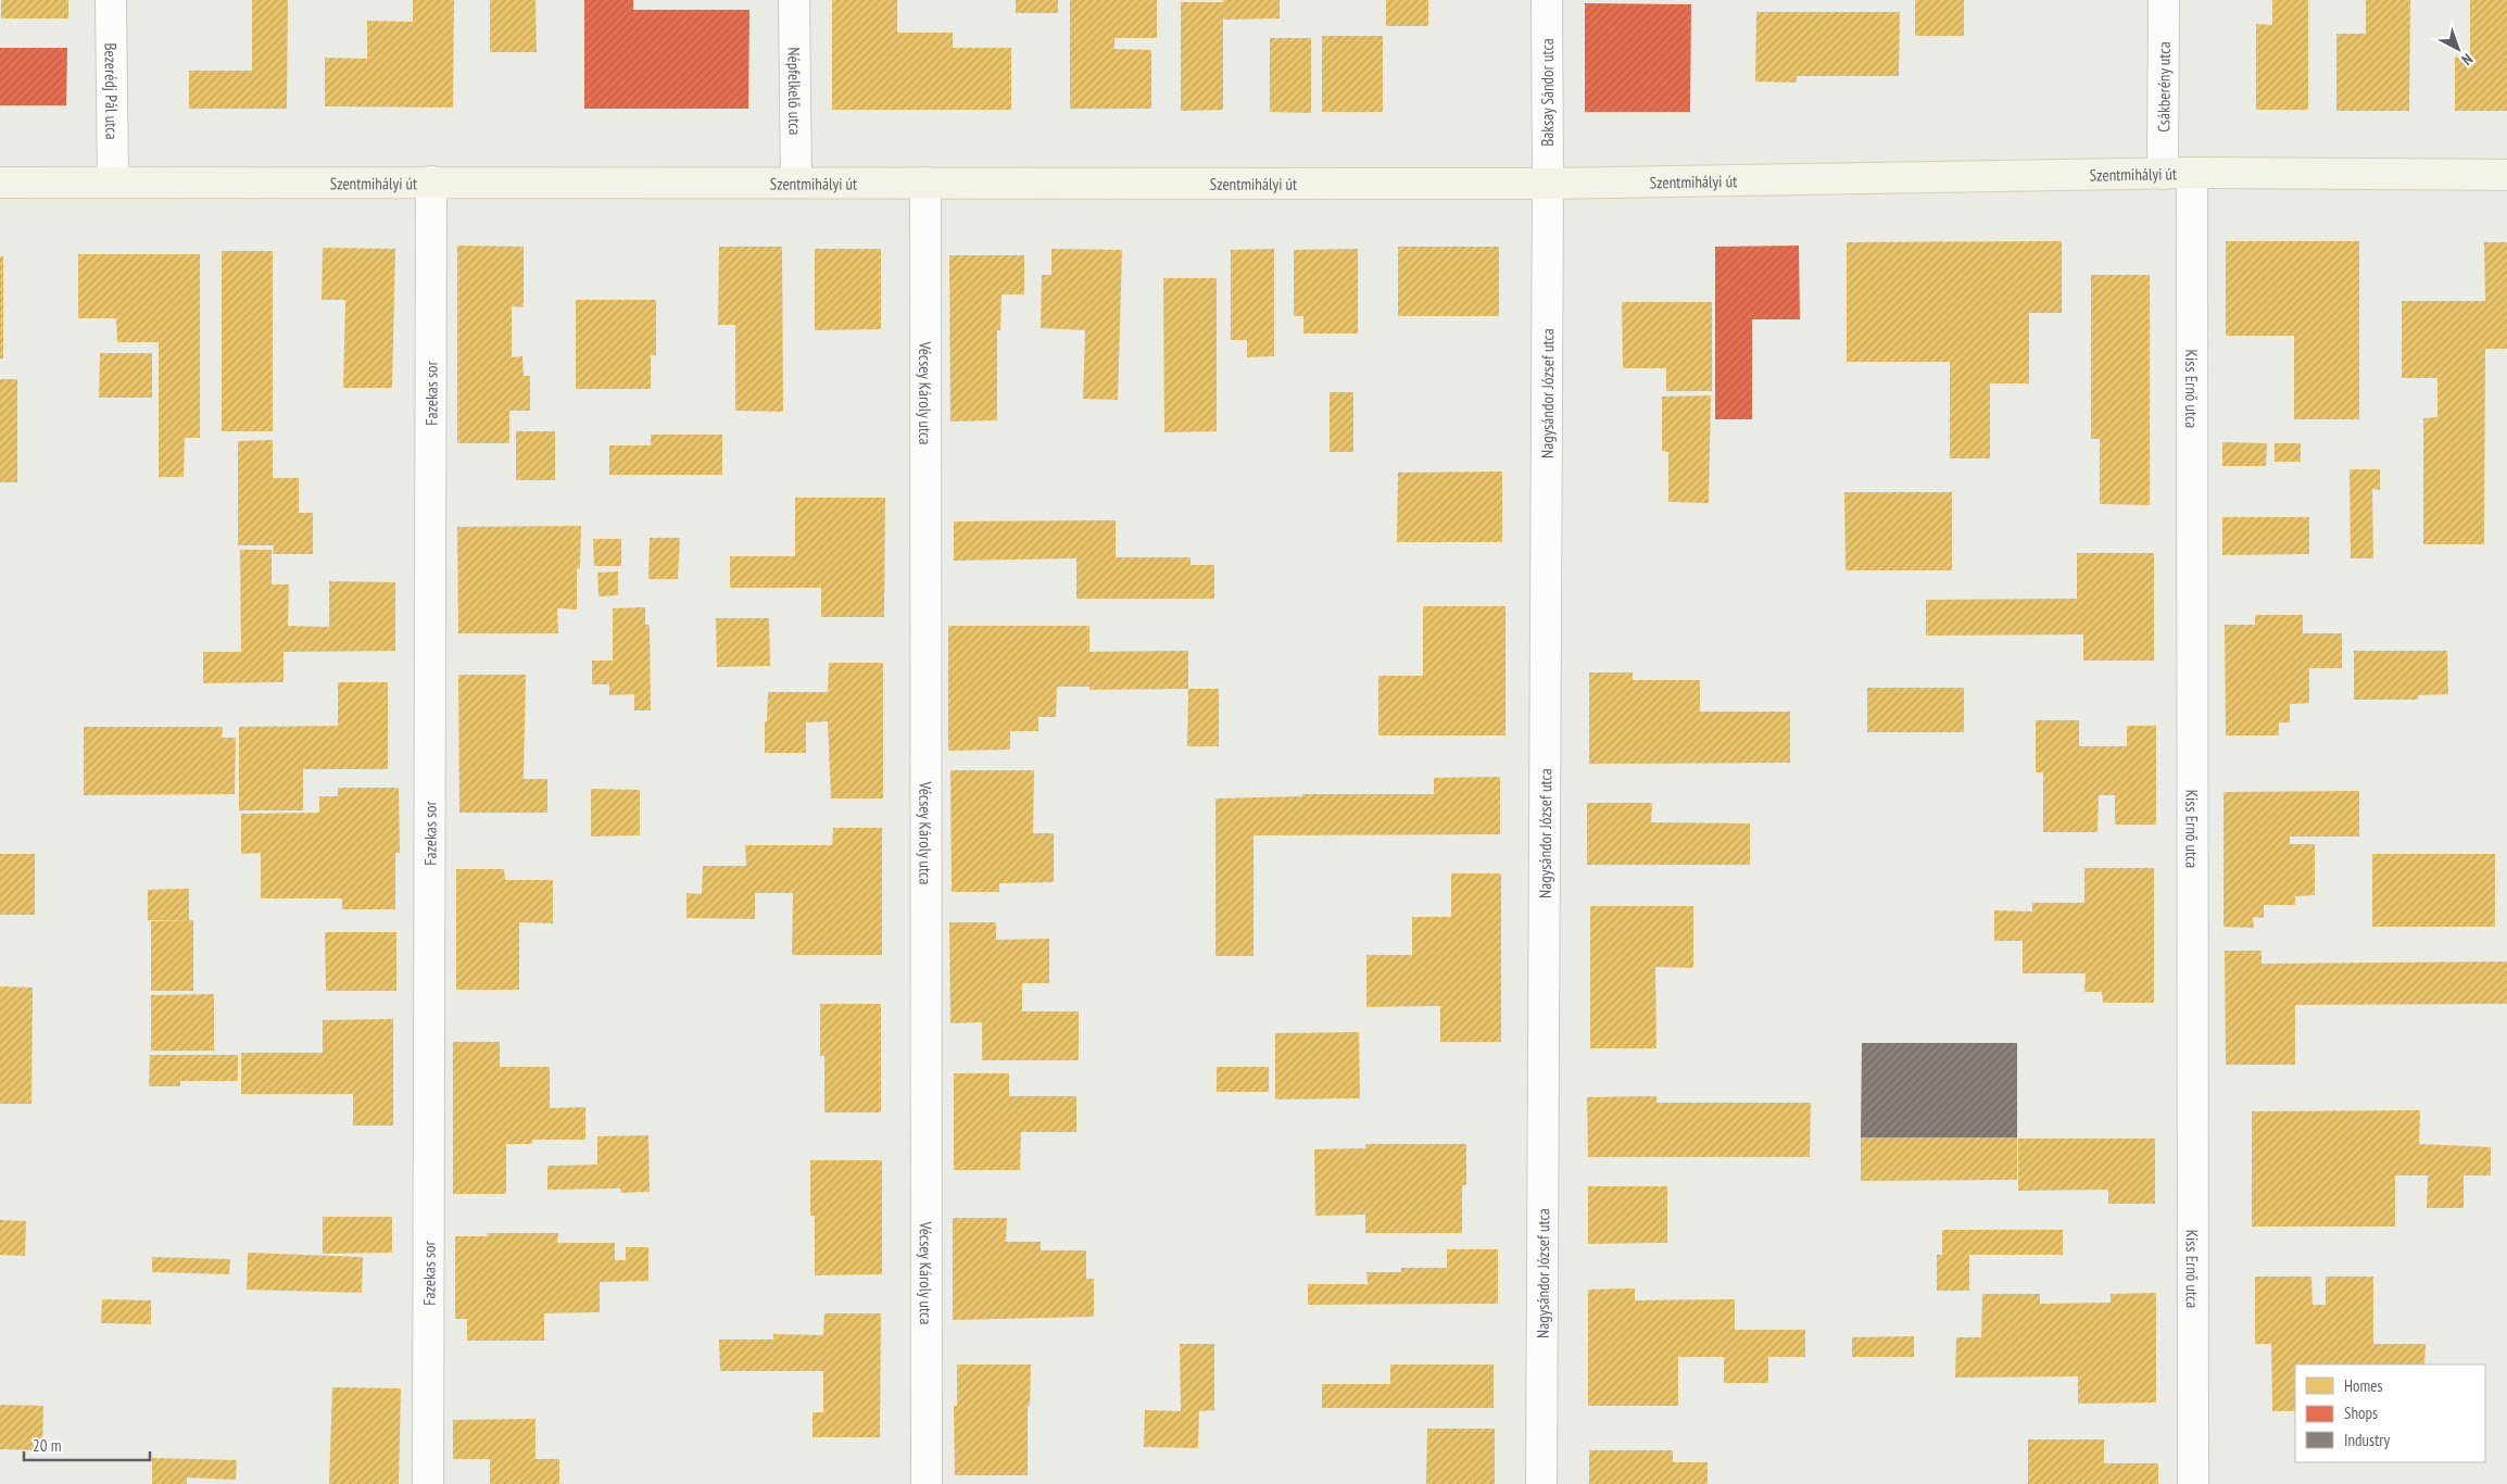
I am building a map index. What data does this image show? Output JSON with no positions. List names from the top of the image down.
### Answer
{
  "streets": {
    "main road": ["Szentmihályi út"],
    "street": [
      "Csákberény utca",
      "Bezerédj Pál utca",
      "Népfelkelő utca",
      "Baksay Sándor utca",
      "Kiss Ernő utca",
      "Fazekas sor",
      "Vécsey Károly utca",
      "Nagysándor József utca"
    ]
  },
  "crossings": [
    ["Csákberény utca", "Szentmihályi út"],
    ["Bezerédj Pál utca", "Szentmihályi út"],
    ["Népfelkelő utca", "Szentmihályi út"],
    ["Baksay Sándor utca", "Szentmihályi út"],
    ["Baksay Sándor utca", "Nagysándor József utca"],
    ["Szentmihályi út", "Kiss Ernő utca"],
    ["Szentmihályi út", "Fazekas sor"],
    ["Szentmihályi út", "Vécsey Károly utca"],
    ["Szentmihályi út", "Nagysándor József utca"]
  ],
  "legend": ["Homes", "Shops", "Industry"],
  "scale_bar": "20 m",
  "north": "bottom right"
}
